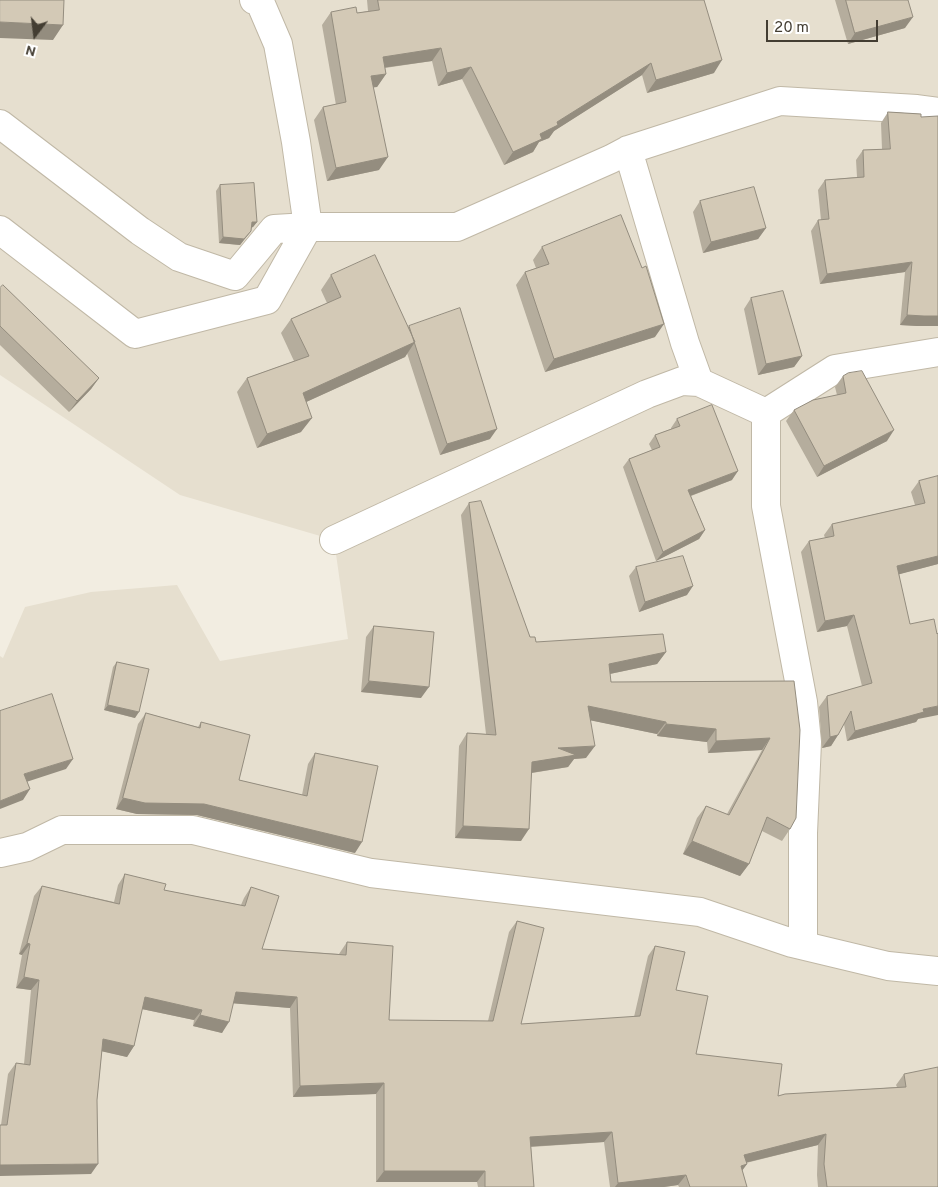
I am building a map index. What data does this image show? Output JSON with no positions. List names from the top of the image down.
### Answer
{
  "scale_bar": "20 m",
  "north": "bottom"
}
